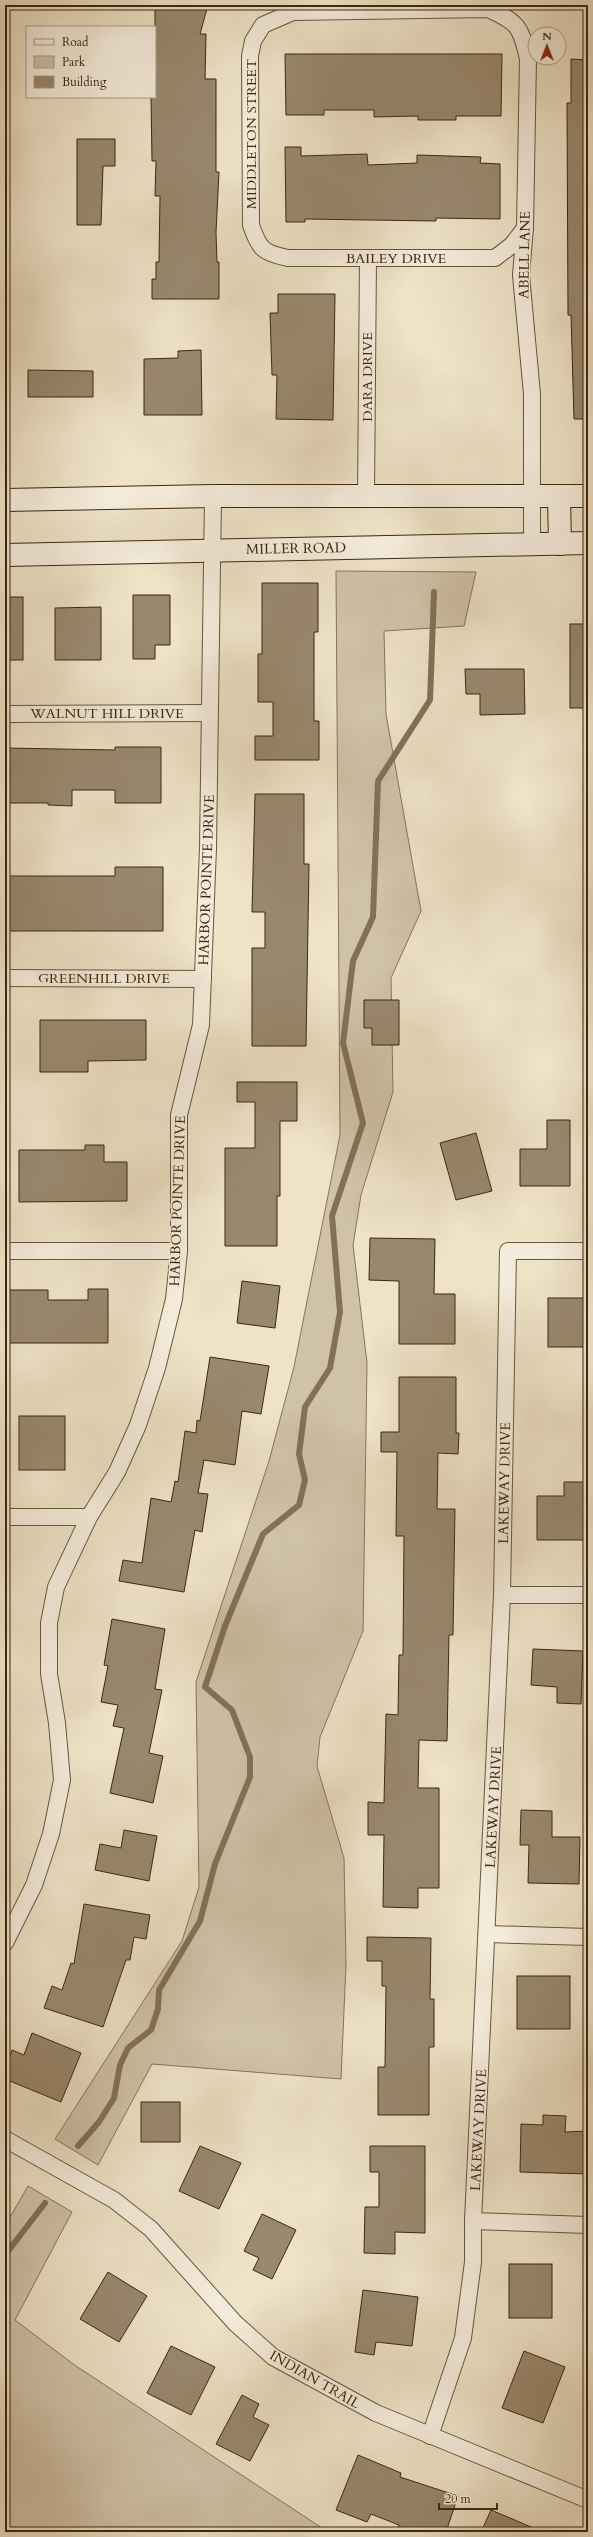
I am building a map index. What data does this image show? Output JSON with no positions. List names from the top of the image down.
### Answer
{
  "streets": {
    "main road": ["MILLER ROAD"],
    "street": [
      "MIDDLETON STREET",
      "ABELL LANE",
      "BAILEY DRIVE",
      "DARA DRIVE",
      "WALNUT HILL DRIVE",
      "HARBOR POINTE DRIVE",
      "GREENHILL DRIVE",
      "LAKEWAY DRIVE",
      "INDIAN TRAIL"
    ]
  },
  "crossings": [
    ["MIDDLETON STREET", "ABELL LANE"],
    ["MIDDLETON STREET", "BAILEY DRIVE"],
    ["ABELL LANE", "BAILEY DRIVE"],
    ["ABELL LANE", "MILLER ROAD"],
    ["BAILEY DRIVE", "DARA DRIVE"],
    ["MILLER ROAD", "HARBOR POINTE DRIVE"],
    ["WALNUT HILL DRIVE", "HARBOR POINTE DRIVE"],
    ["HARBOR POINTE DRIVE", "GREENHILL DRIVE"],
    ["LAKEWAY DRIVE", "INDIAN TRAIL"]
  ],
  "legend": ["Road", "Park", "Building"],
  "scale_bar": "20 m",
  "north": "top"
}
